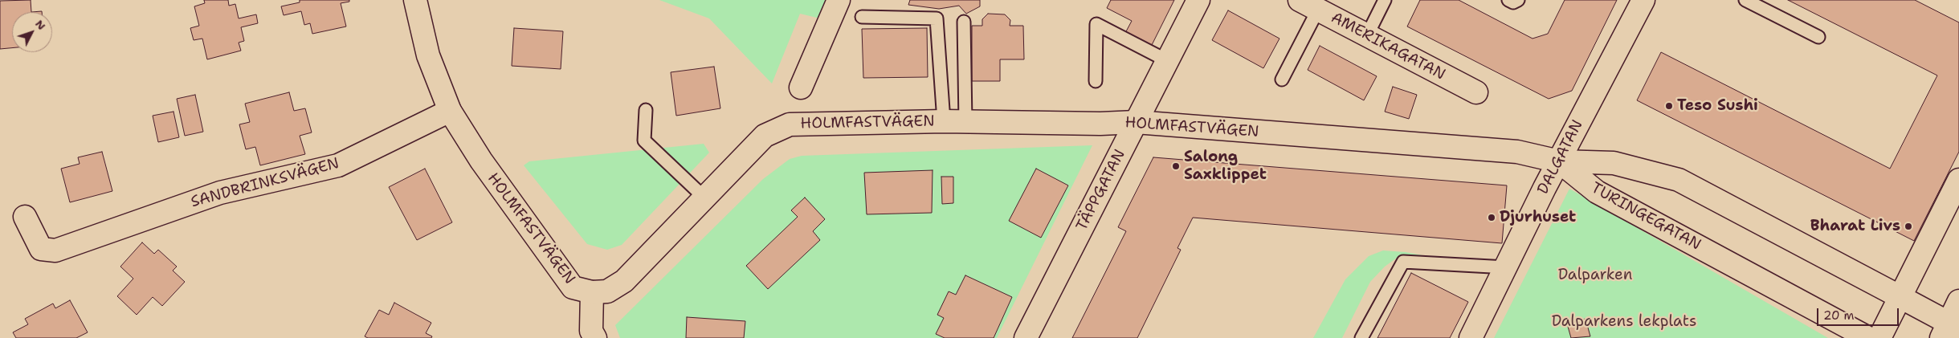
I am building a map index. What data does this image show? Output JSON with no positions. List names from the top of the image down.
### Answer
{
  "streets": {
    "street": [
      "AMERIKAGATAN",
      "HOLMFASTVÄGEN",
      "DALGATAN",
      "SANDBRINKSVÄGEN",
      "TÄPPGATAN",
      "TURINGEGATAN"
    ]
  },
  "crossings": [
    ["HOLMFASTVÄGEN", "DALGATAN"],
    ["HOLMFASTVÄGEN", "SANDBRINKSVÄGEN"],
    ["HOLMFASTVÄGEN", "TÄPPGATAN"],
    ["HOLMFASTVÄGEN", "TURINGEGATAN"],
    ["DALGATAN", "TURINGEGATAN"]
  ],
  "parks": ["Dalparken", "Dalparkens lekplats"],
  "places": [
    "Teso Sushi",
    "Salong Saxklippet",
    "Djurhuset",
    "Bharat Livs"
  ],
  "scale_bar": "20 m",
  "north": "top right"
}
